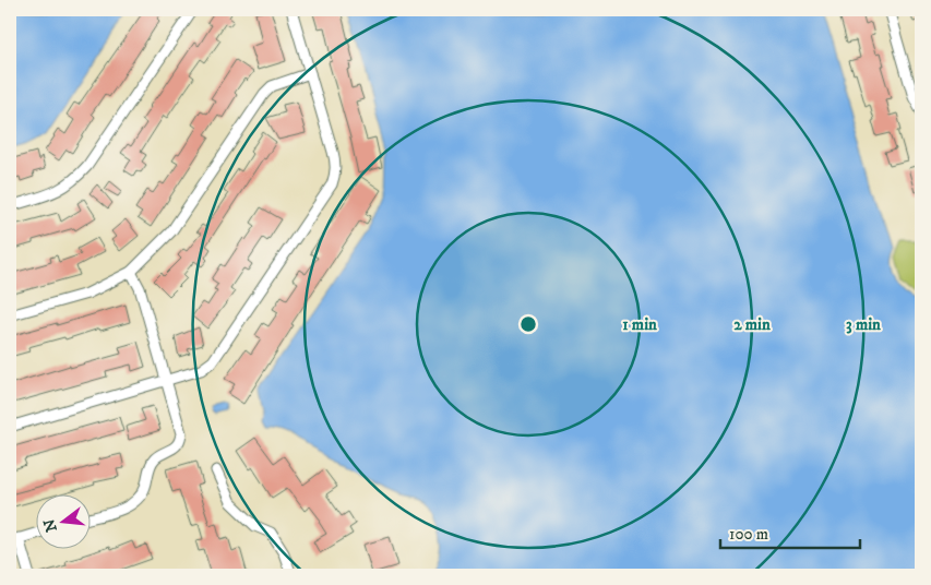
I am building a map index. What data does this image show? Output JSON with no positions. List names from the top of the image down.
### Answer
{
  "scale_bar": "100 m",
  "north": "left",
  "rings": ["1 min", "2 min", "3 min"]
}
